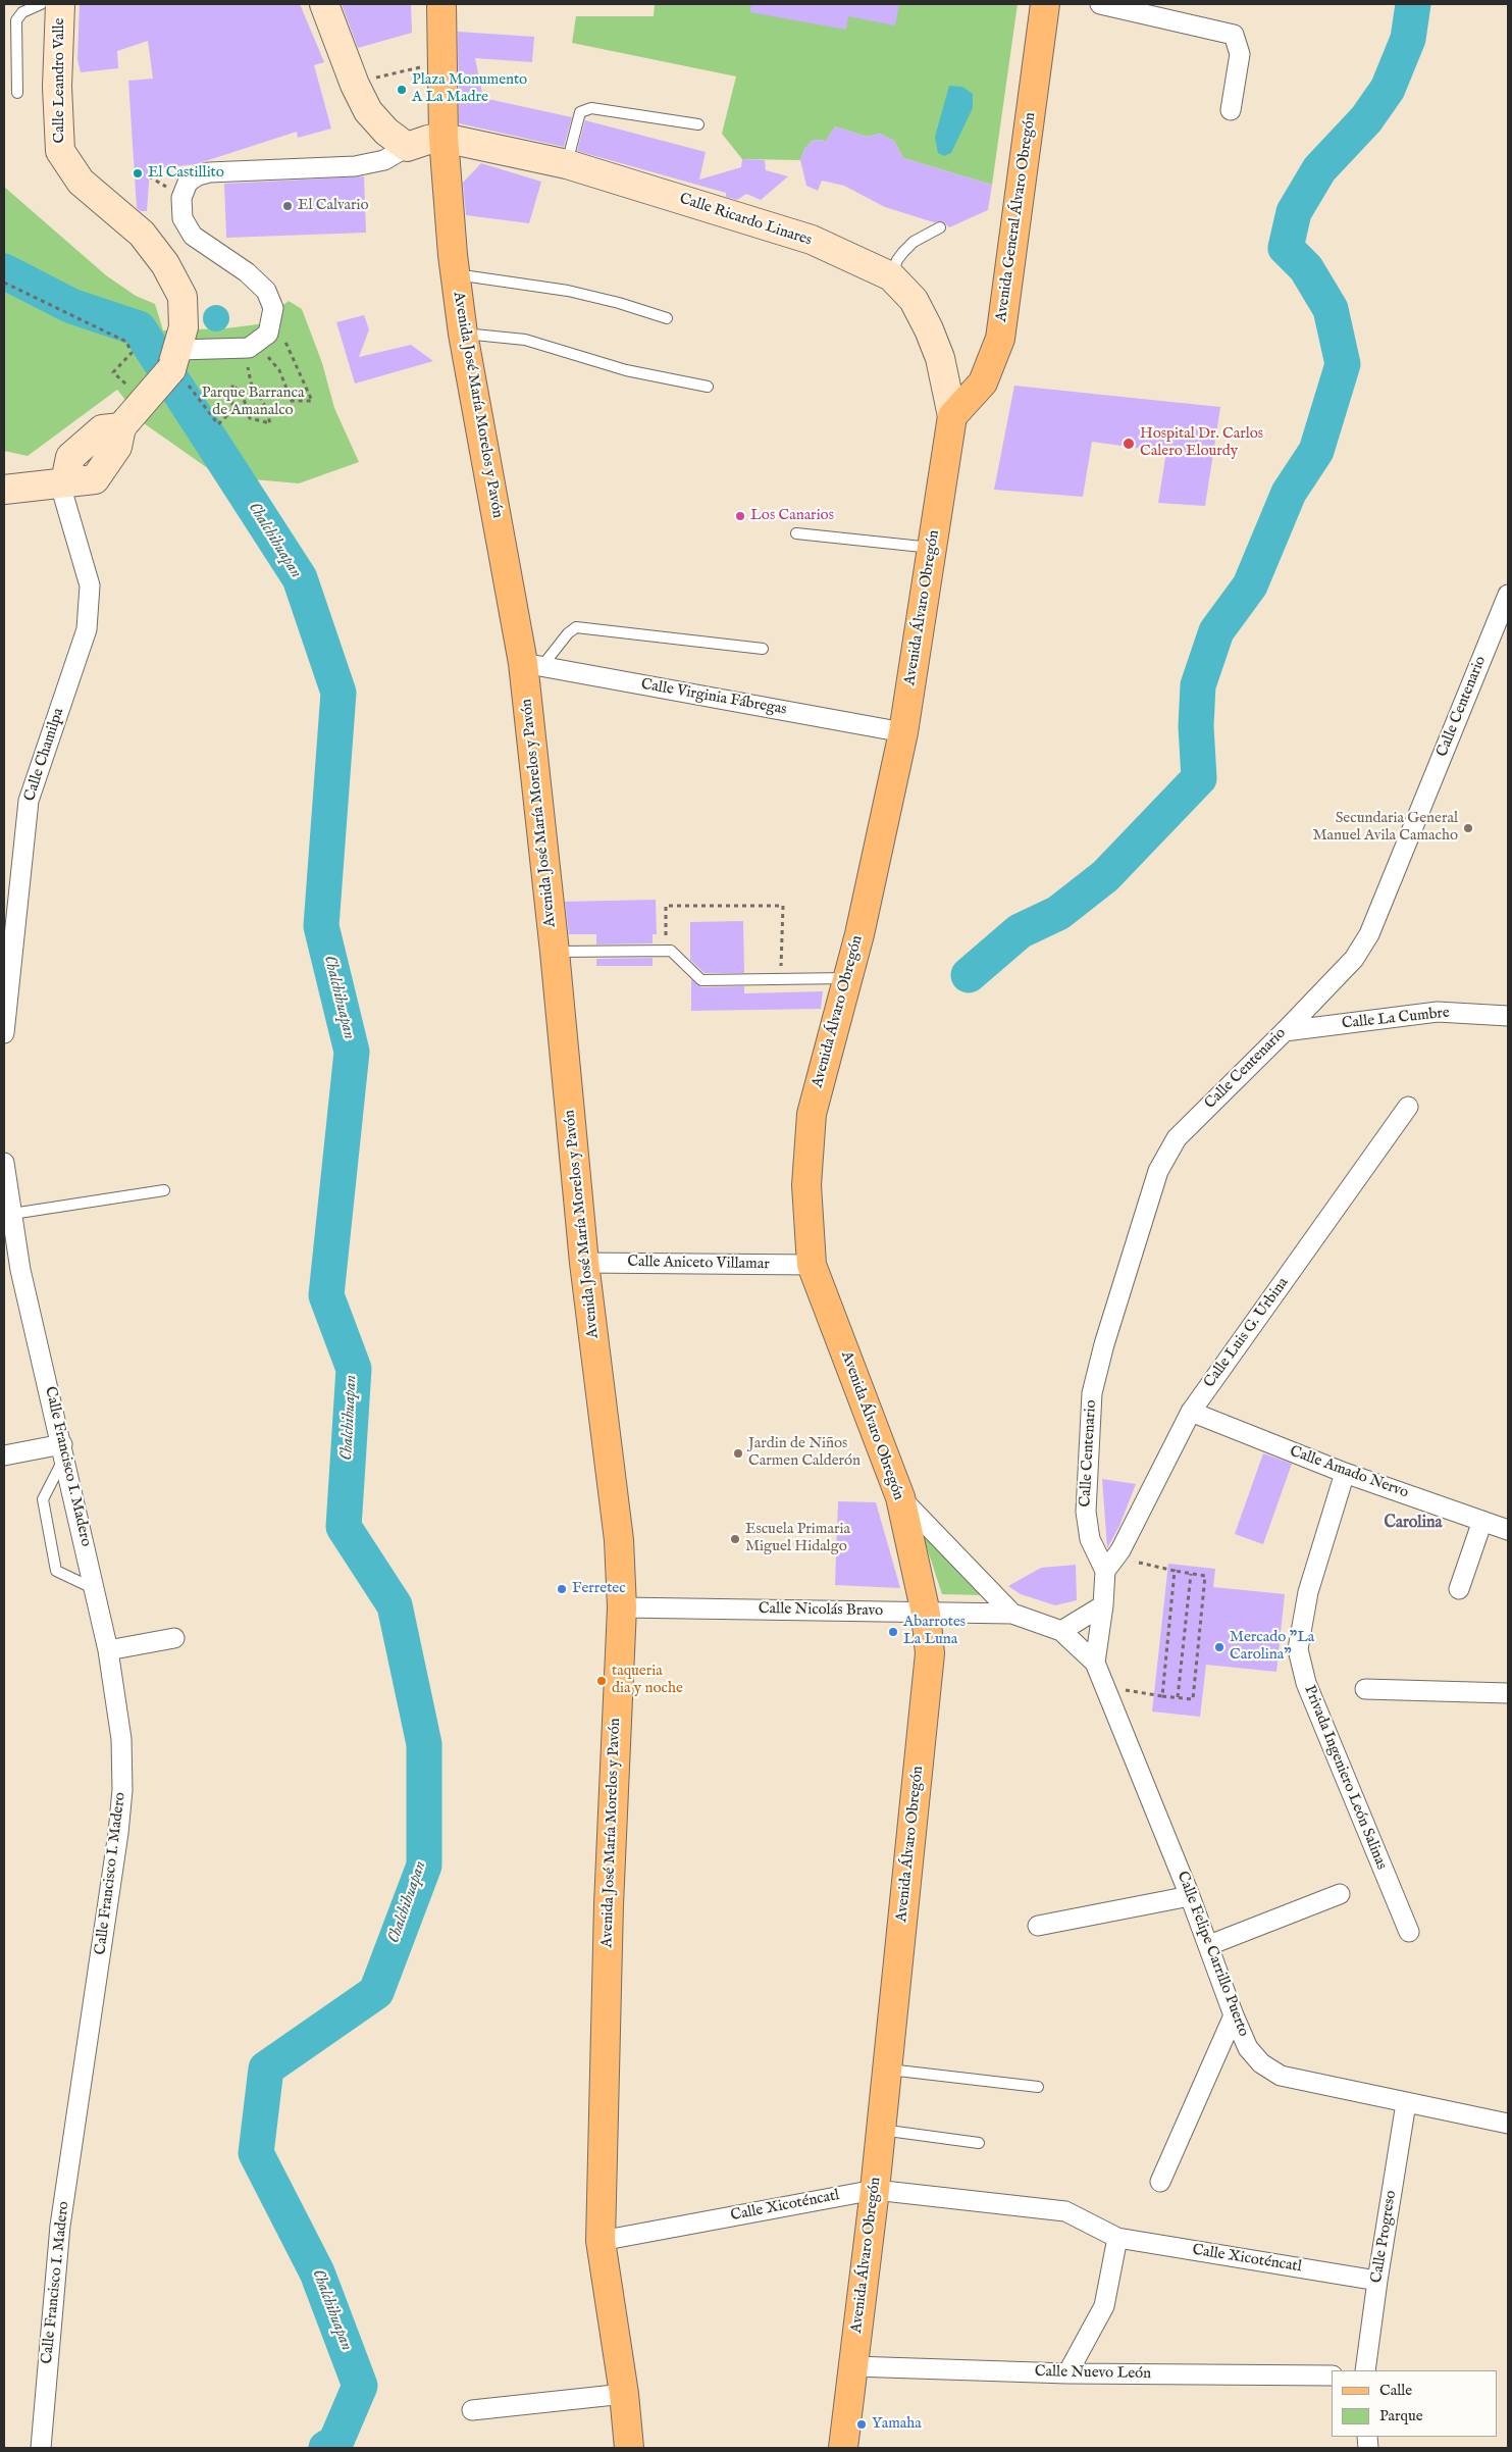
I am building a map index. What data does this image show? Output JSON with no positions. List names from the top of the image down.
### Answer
{
  "streets": {
    "main road": ["Avenida General Álvaro Obregón", "Avenida José María Morelos y Pavón", "Avenida Álvaro Obregón"],
    "street": [
      "Calle Leandro Valle",
      "Calle Ricardo Linares",
      "Calle Virginia Fábregas",
      "Calle Centenario",
      "Calle Chamilpa",
      "Calle La Cumbre",
      "Calle Aniceto Villamar",
      "Calle Luis G. Urbina",
      "Calle Francisco I. Madero",
      "Calle Amado Nervo",
      "Calle Nicolás Bravo",
      "Privada Ingeniero León Salinas",
      "Calle Felipe Carrillo Puerto",
      "Calle Xicoténcatl",
      "Calle Progreso",
      "Calle Nuevo León"
    ]
  },
  "crossings": [
    ["Calle Leandro Valle", "Calle Chamilpa"],
    ["Avenida General Álvaro Obregón", "Calle Ricardo Linares"],
    ["Avenida General Álvaro Obregón", "Avenida Álvaro Obregón"],
    ["Calle Ricardo Linares", "Avenida José María Morelos y Pavón"],
    ["Calle Ricardo Linares", "Avenida Álvaro Obregón"],
    ["Avenida José María Morelos y Pavón", "Calle Virginia Fábregas"],
    ["Avenida José María Morelos y Pavón", "Calle Aniceto Villamar"],
    ["Avenida José María Morelos y Pavón", "Calle Nicolás Bravo"],
    ["Avenida José María Morelos y Pavón", "Calle Xicoténcatl"],
    ["Avenida Álvaro Obregón", "Calle Virginia Fábregas"],
    ["Avenida Álvaro Obregón", "Calle Aniceto Villamar"],
    ["Avenida Álvaro Obregón", "Calle Nicolás Bravo"],
    ["Avenida Álvaro Obregón", "Calle Xicoténcatl"],
    ["Avenida Álvaro Obregón", "Calle Nuevo León"],
    ["Calle Centenario", "Calle La Cumbre"],
    ["Calle Centenario", "Calle Luis G. Urbina"],
    ["Calle Luis G. Urbina", "Calle Amado Nervo"],
    ["Calle Amado Nervo", "Privada Ingeniero León Salinas"],
    ["Calle Nicolás Bravo", "Calle Felipe Carrillo Puerto"],
    ["Calle Felipe Carrillo Puerto", "Calle Progreso"],
    ["Calle Xicoténcatl", "Calle Progreso"]
  ],
  "districts": ["Carolina"],
  "water": ["Chalchihuapan"],
  "parks": ["Parque Barranca de Amanalco"],
  "places": [
    "Plaza Monumento A La Madre",
    "El Castillito",
    "El Calvario",
    "Hospital Dr. Carlos Calero Elourdy",
    "Los Canarios",
    "Secundaria General Manuel Avila Camacho",
    "Jardin de Niños Carmen Calderón",
    "Escuela Primaria Miguel Hidalgo",
    "Ferretec",
    "Abarrotes La Luna",
    "Mercado \"La Carolina\"",
    "taqueria dia y noche",
    "Yamaha"
  ],
  "legend": ["Calle", "Parque"]
}
